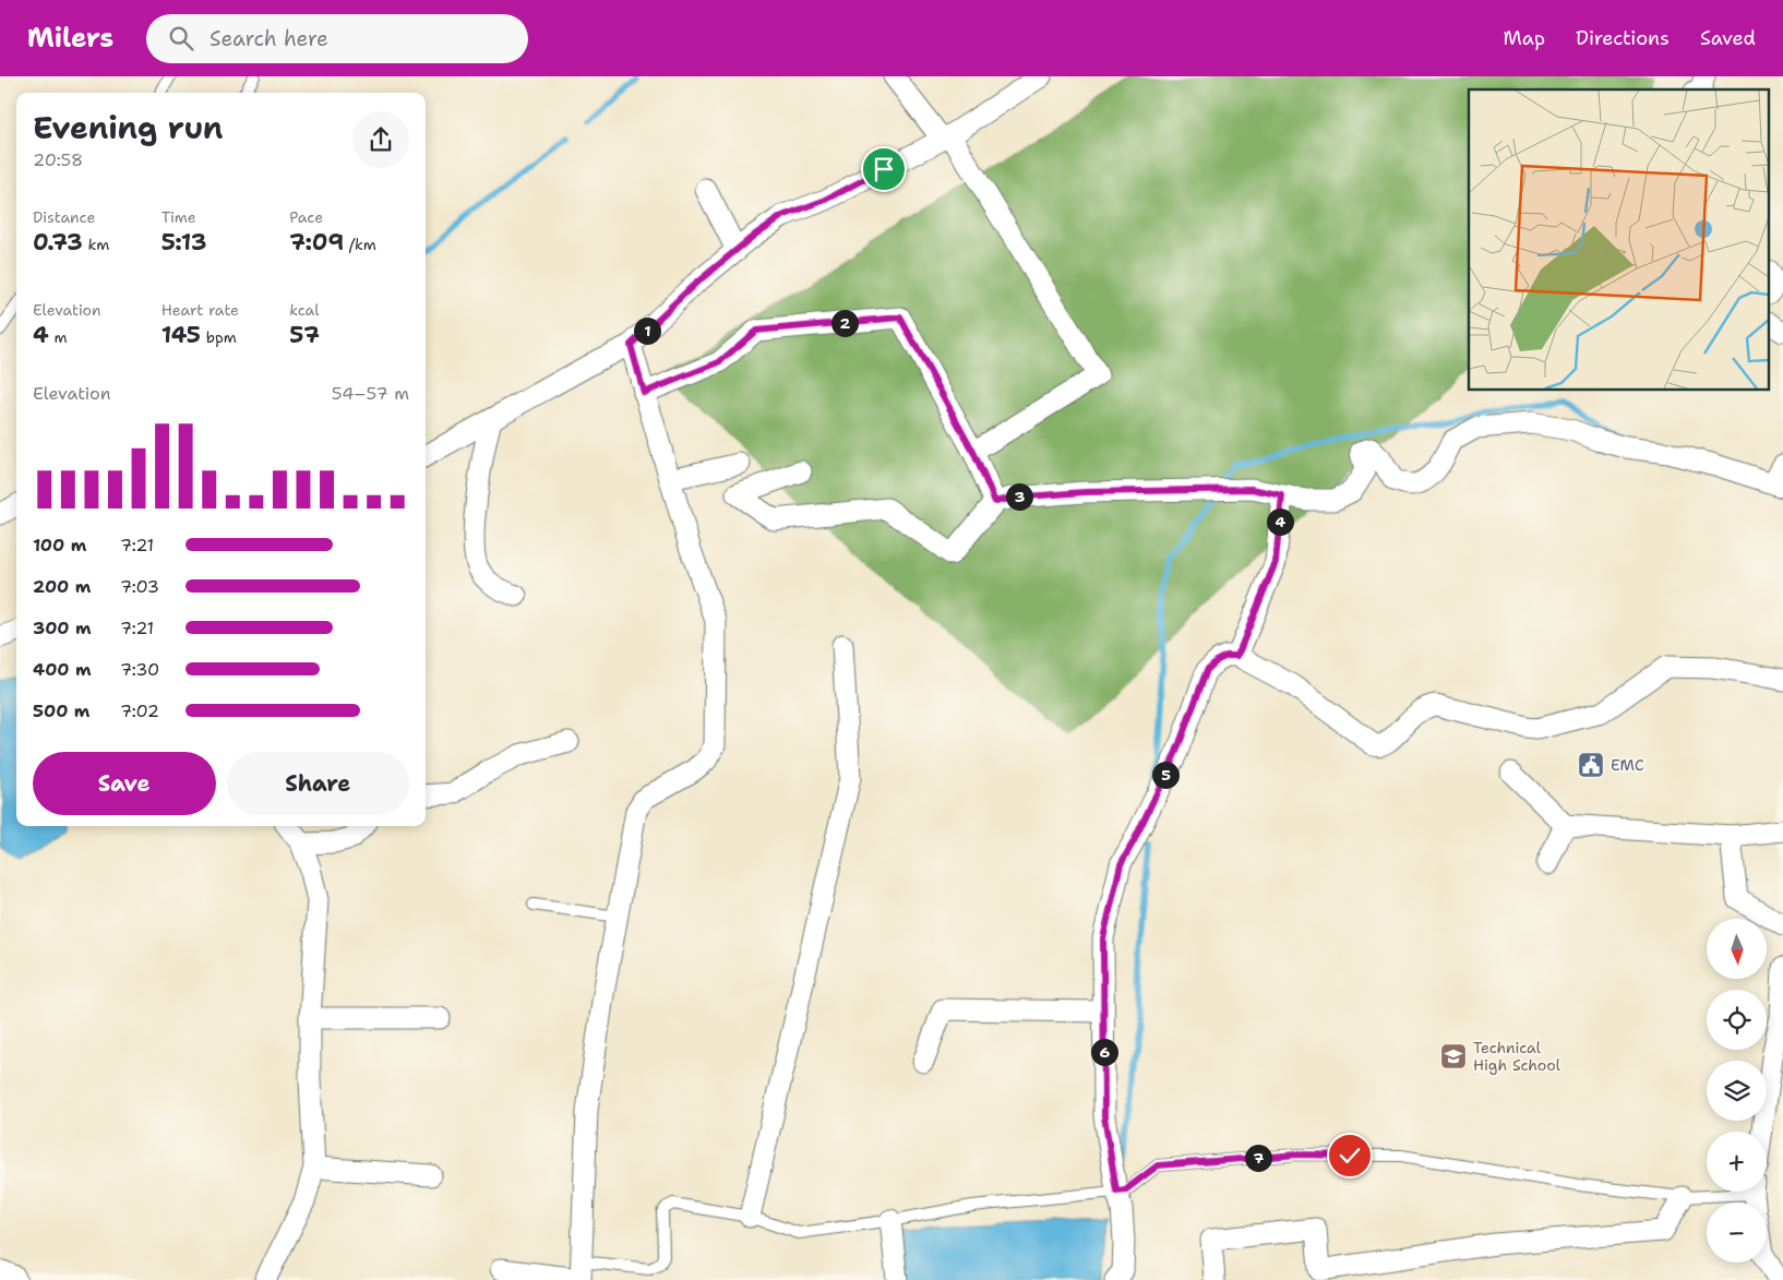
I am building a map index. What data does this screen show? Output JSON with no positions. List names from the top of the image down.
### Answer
{
  "places": {
    "public building": ["EMC"],
    "school or university": ["Technical High School"]
  },
  "north": "bottom",
  "page": {
    "header": "Milers",
    "search": "Search here",
    "nav": ["Map", "Directions", "Saved"],
    "heading": ["Evening run", "20:58"],
    "stats": [
      ["Distance", "0.73 km"],
      ["Time", "5:13"],
      ["Pace", "7:09 /km"],
      ["Elevation", "4 m"],
      ["Heart rate", "145 bpm"],
      ["kcal", "57"]
    ],
    "pins": [
      "2",
      "1",
      "3",
      "4",
      "5",
      "6",
      "7"
    ],
    "chart": ["Elevation", "54–57 m"],
    "list": [
      {
        "name": "100 m",
        "note": "7:21"
      },
      {
        "name": "200 m",
        "note": "7:03"
      },
      {
        "name": "300 m",
        "note": "7:21"
      },
      {
        "name": "400 m",
        "note": "7:30"
      },
      {
        "name": "500 m",
        "note": "7:02"
      }
    ],
    "buttons": ["Save", "Share"],
    "map_buttons": ["+", "−"]
  }
}
